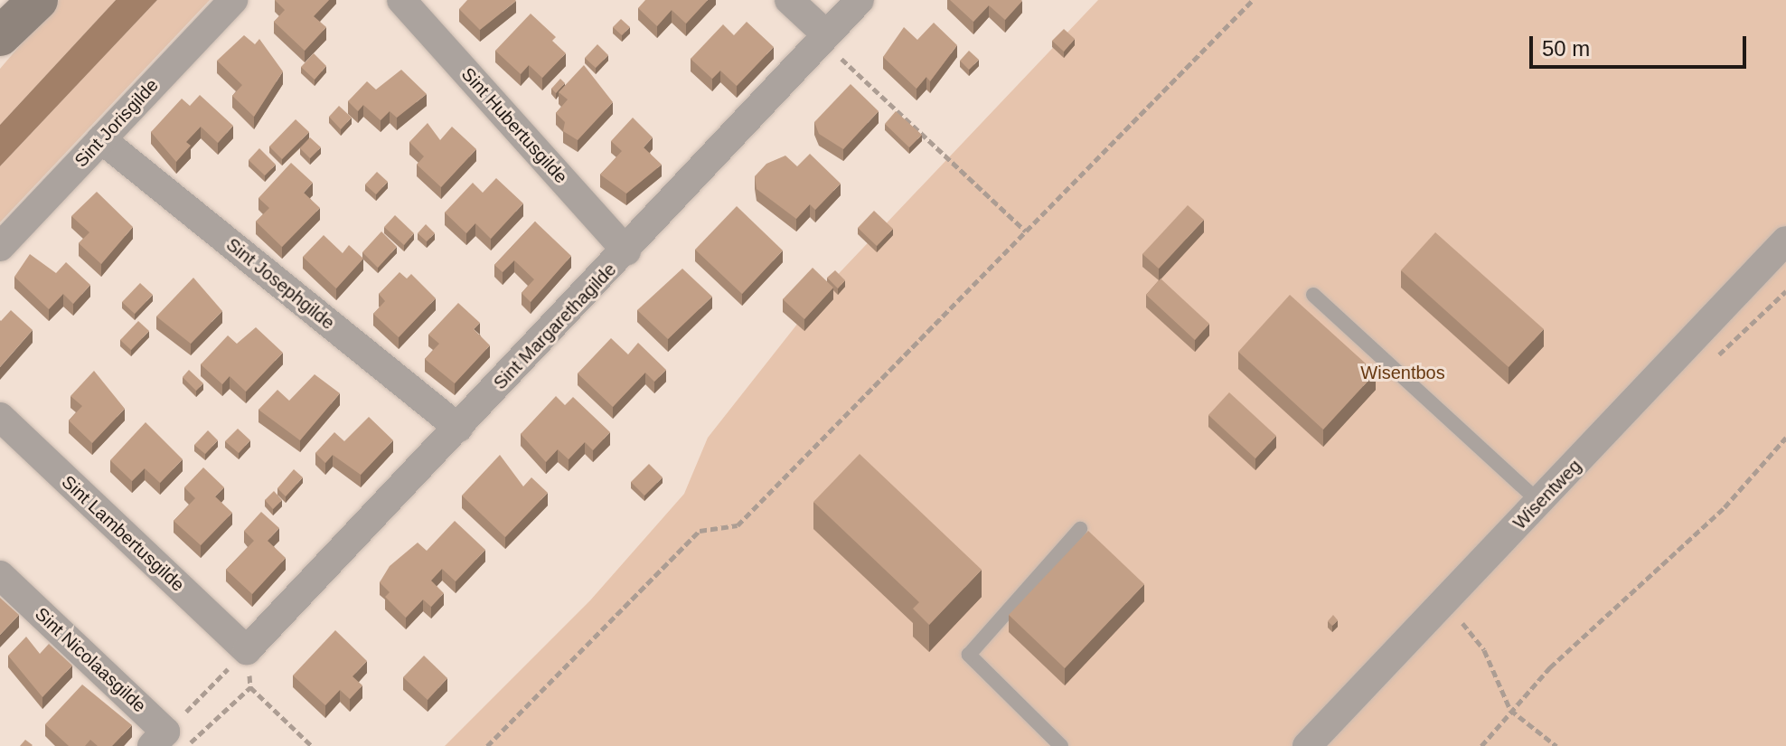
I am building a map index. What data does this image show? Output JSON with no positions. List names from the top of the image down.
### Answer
{
  "streets": {
    "street": [
      "Sint Jorisgilde",
      "Sint Hubertusgilde",
      "Sint Josephgilde",
      "Sint Margarethagilde",
      "Wisentweg",
      "Sint Lambertusgilde",
      "Sint Nicolaasgilde"
    ]
  },
  "crossings": [
    ["Sint Jorisgilde", "Sint Josephgilde"],
    ["Sint Hubertusgilde", "Sint Margarethagilde"],
    ["Sint Josephgilde", "Sint Margarethagilde"],
    ["Sint Margarethagilde", "Sint Lambertusgilde"]
  ],
  "parks": ["Wisentbos"],
  "scale_bar": "50 m"
}
